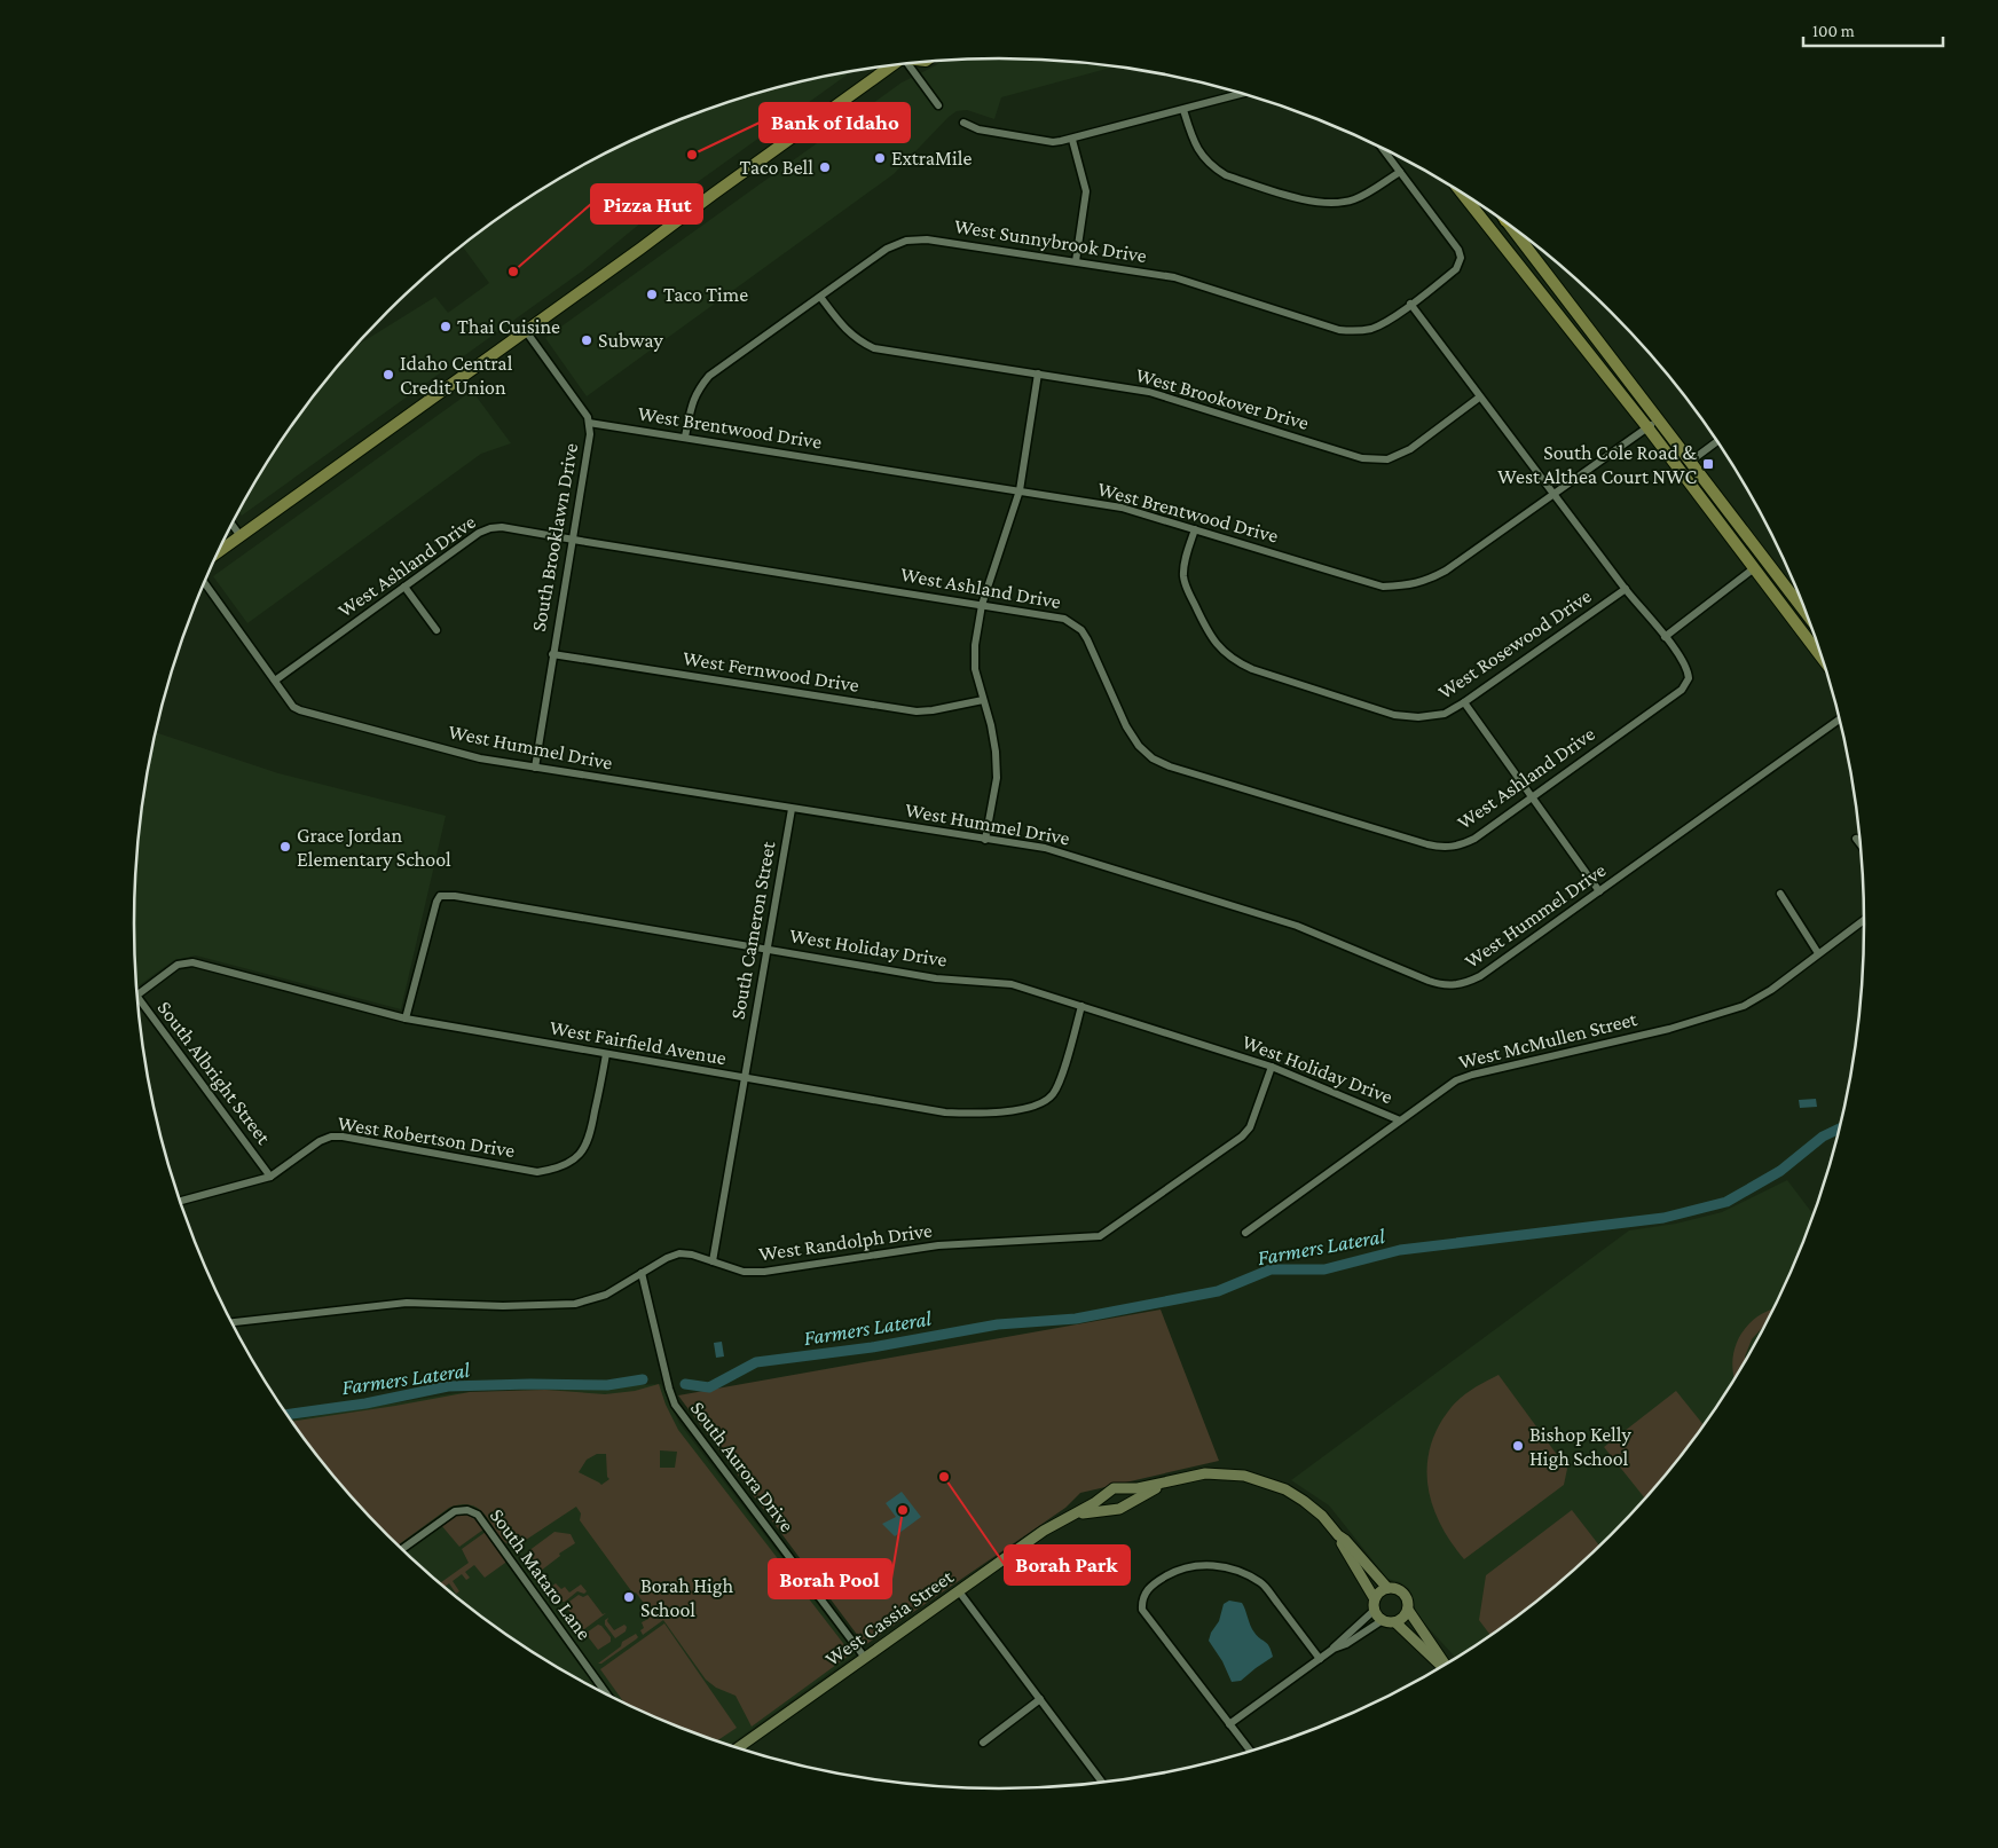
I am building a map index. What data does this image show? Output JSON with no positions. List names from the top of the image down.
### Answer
{
  "streets": {
    "street": [
      "West Sunnybrook Drive",
      "West Brookover Drive",
      "West Brentwood Drive",
      "South Brooklawn Drive",
      "West Ashland Drive",
      "West Rosewood Drive",
      "West Fernwood Drive",
      "West Hummel Drive",
      "South Cameron Street",
      "West Holiday Drive",
      "West McMullen Street",
      "West Fairfield Avenue",
      "South Albright Street",
      "West Robertson Drive",
      "West Randolph Drive",
      "South Aurora Drive",
      "South Mataro Lane",
      "West Cassia Street"
    ]
  },
  "crossings": [
    ["West Sunnybrook Drive", "West Brookover Drive"],
    ["West Sunnybrook Drive", "West Brentwood Drive"],
    ["West Brentwood Drive", "South Brooklawn Drive"],
    ["West Brentwood Drive", "West Rosewood Drive"],
    ["South Brooklawn Drive", "West Ashland Drive"],
    ["South Brooklawn Drive", "West Fernwood Drive"],
    ["South Brooklawn Drive", "West Hummel Drive"],
    ["West Ashland Drive", "West Hummel Drive"],
    ["West Hummel Drive", "South Cameron Street"],
    ["South Cameron Street", "West Holiday Drive"],
    ["South Cameron Street", "West Fairfield Avenue"],
    ["South Cameron Street", "West Randolph Drive"],
    ["West Holiday Drive", "West McMullen Street"],
    ["West Holiday Drive", "West Fairfield Avenue"],
    ["West Holiday Drive", "West Randolph Drive"],
    ["West Fairfield Avenue", "West Robertson Drive"],
    ["South Albright Street", "West Robertson Drive"],
    ["West Randolph Drive", "South Aurora Drive"],
    ["South Aurora Drive", "West Cassia Street"]
  ],
  "water": ["Farmers Lateral"],
  "places": {
    "other": [
      "Bank of Idaho",
      "ExtraMile",
      "Taco Bell",
      "Pizza Hut",
      "Taco Time",
      "Thai Cuisine",
      "Subway",
      "Idaho Central Credit Union",
      "Grace Jordan Elementary School",
      "Bishop Kelly High School",
      "Borah Park",
      "Borah Pool",
      "Borah High School"
    ],
    "transit": ["South Cole Road & West Althea Court NWC"]
  },
  "scale_bar": "100 m"
}
